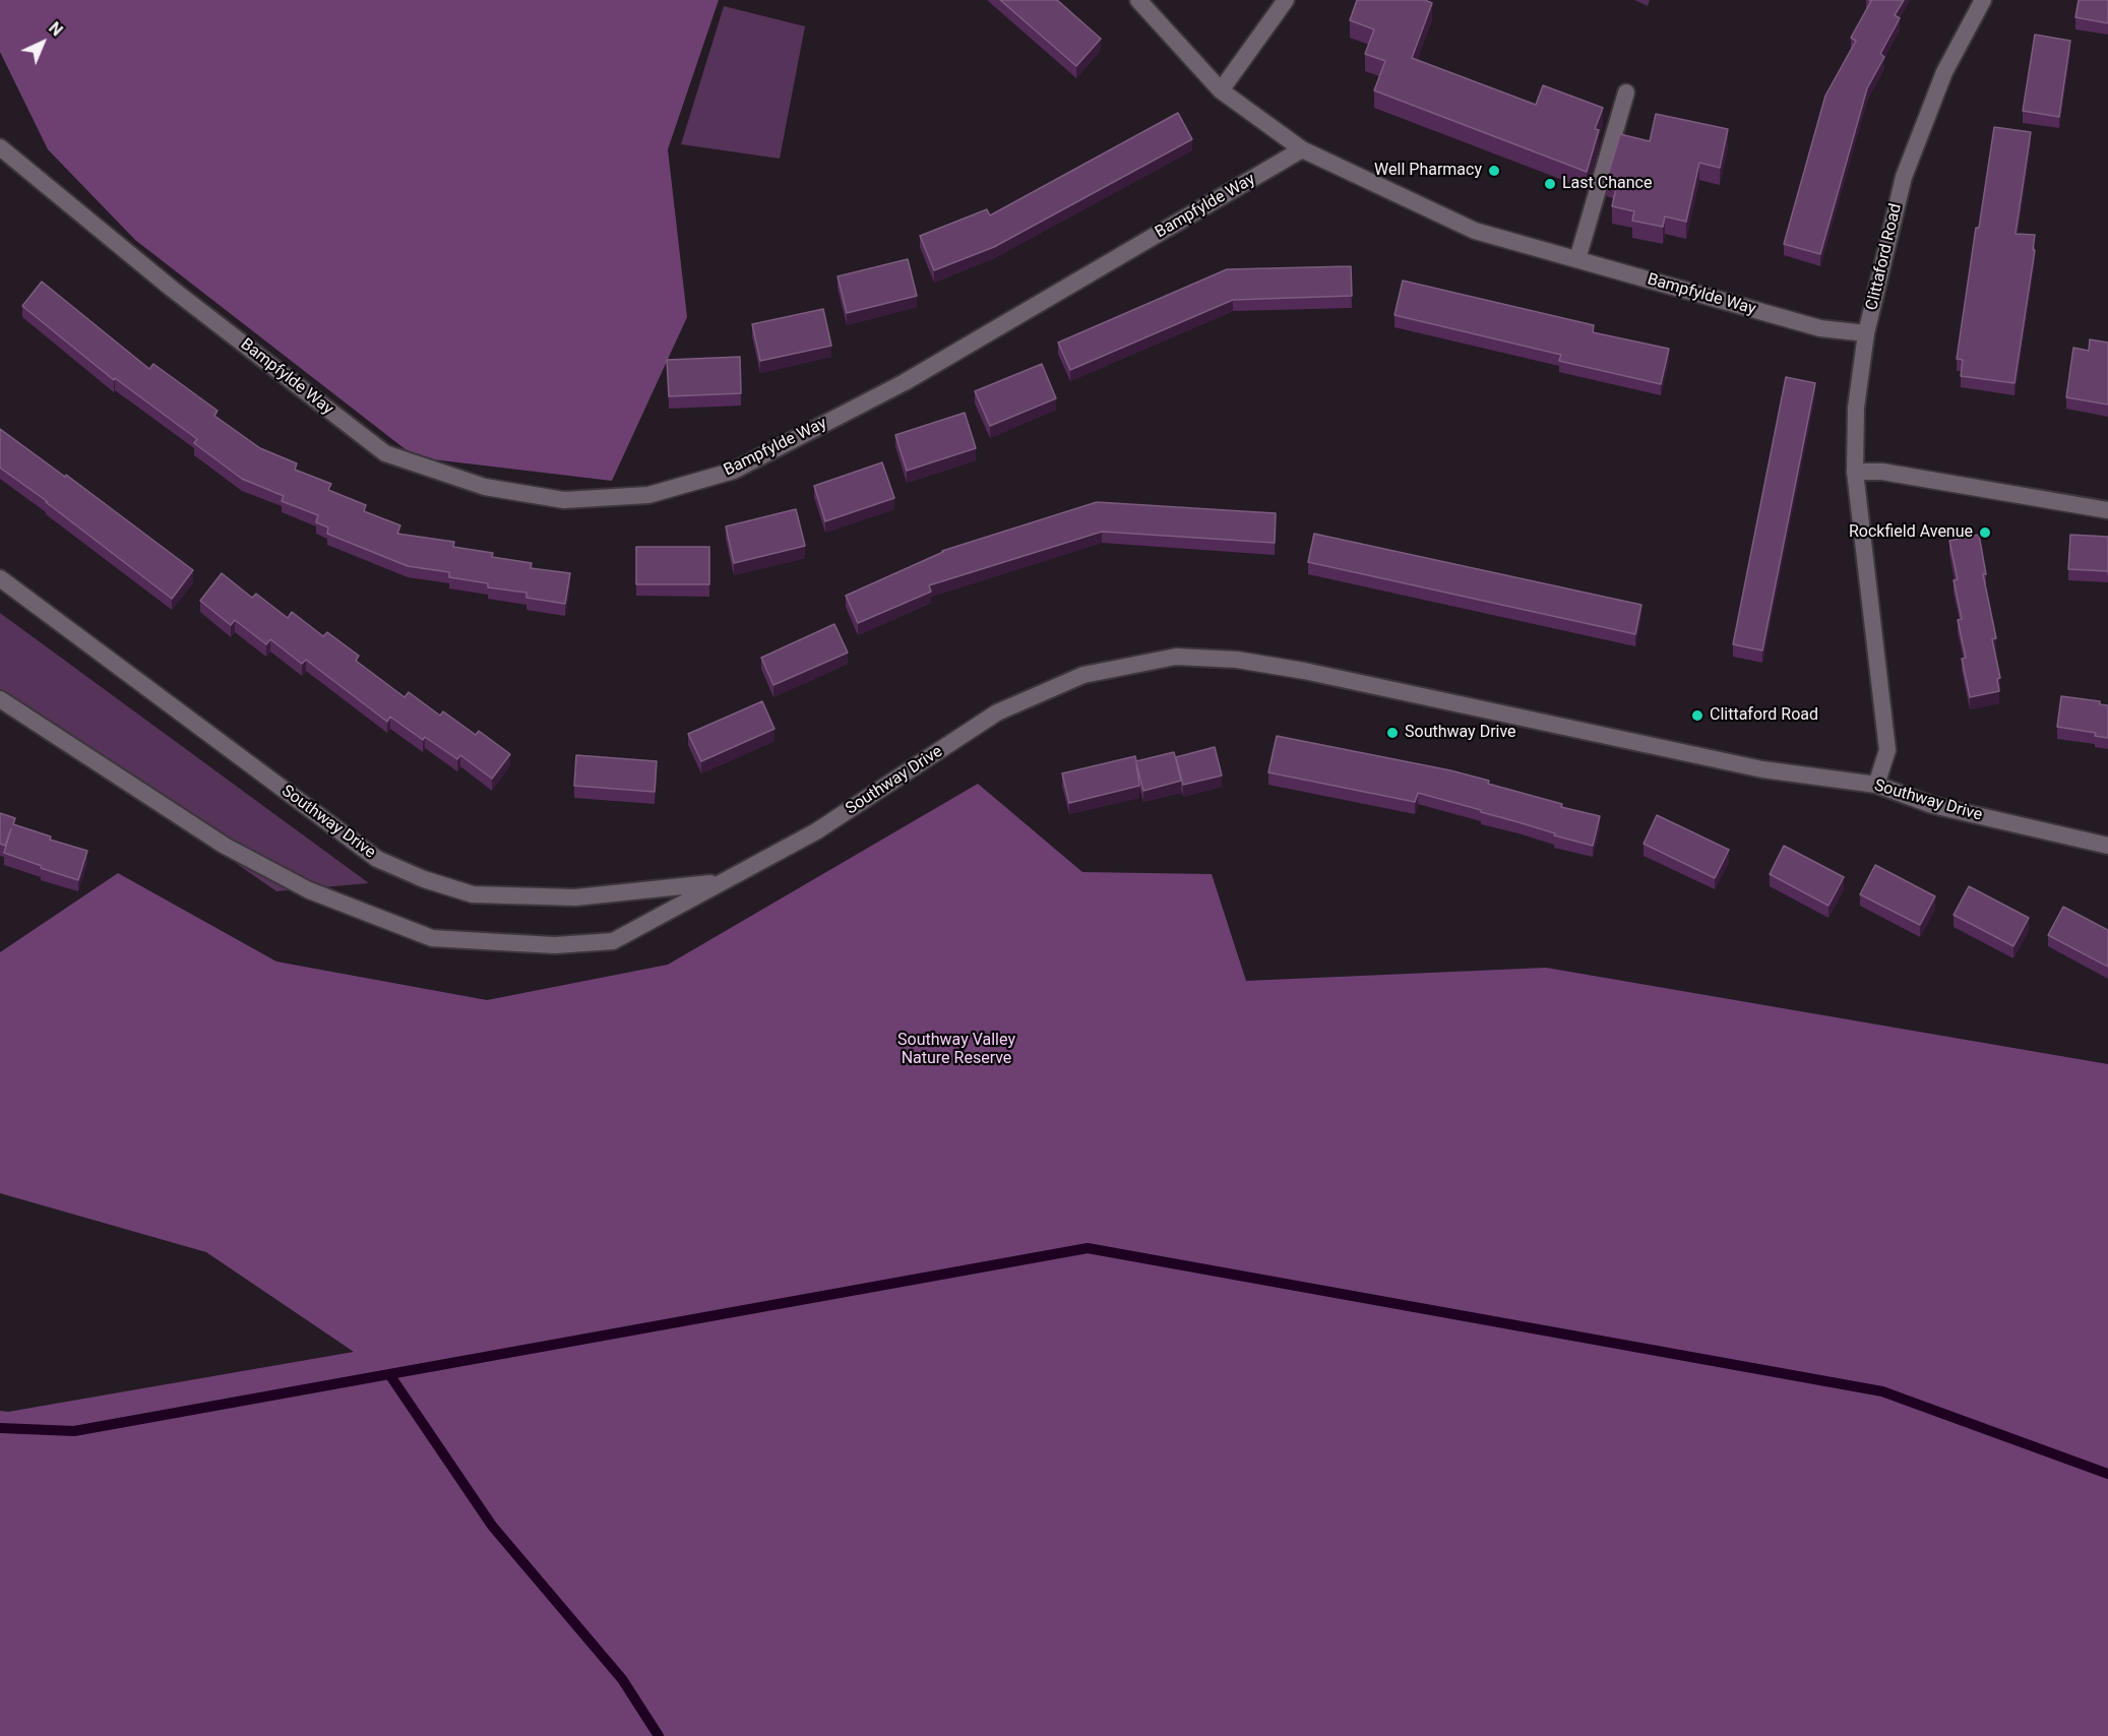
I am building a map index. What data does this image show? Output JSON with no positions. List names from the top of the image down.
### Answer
{
  "streets": {
    "street": ["Bampfylde Way", "Clittaford Road", "Southway Drive"]
  },
  "crossings": [
    ["Bampfylde Way", "Clittaford Road"],
    ["Clittaford Road", "Southway Drive"]
  ],
  "parks": ["Southway Valley Nature Reserve"],
  "places": [
    "Well Pharmacy",
    "Last Chance",
    "Rockfield Avenue",
    "Clittaford Road",
    "Southway Drive"
  ],
  "north": "top right"
}
